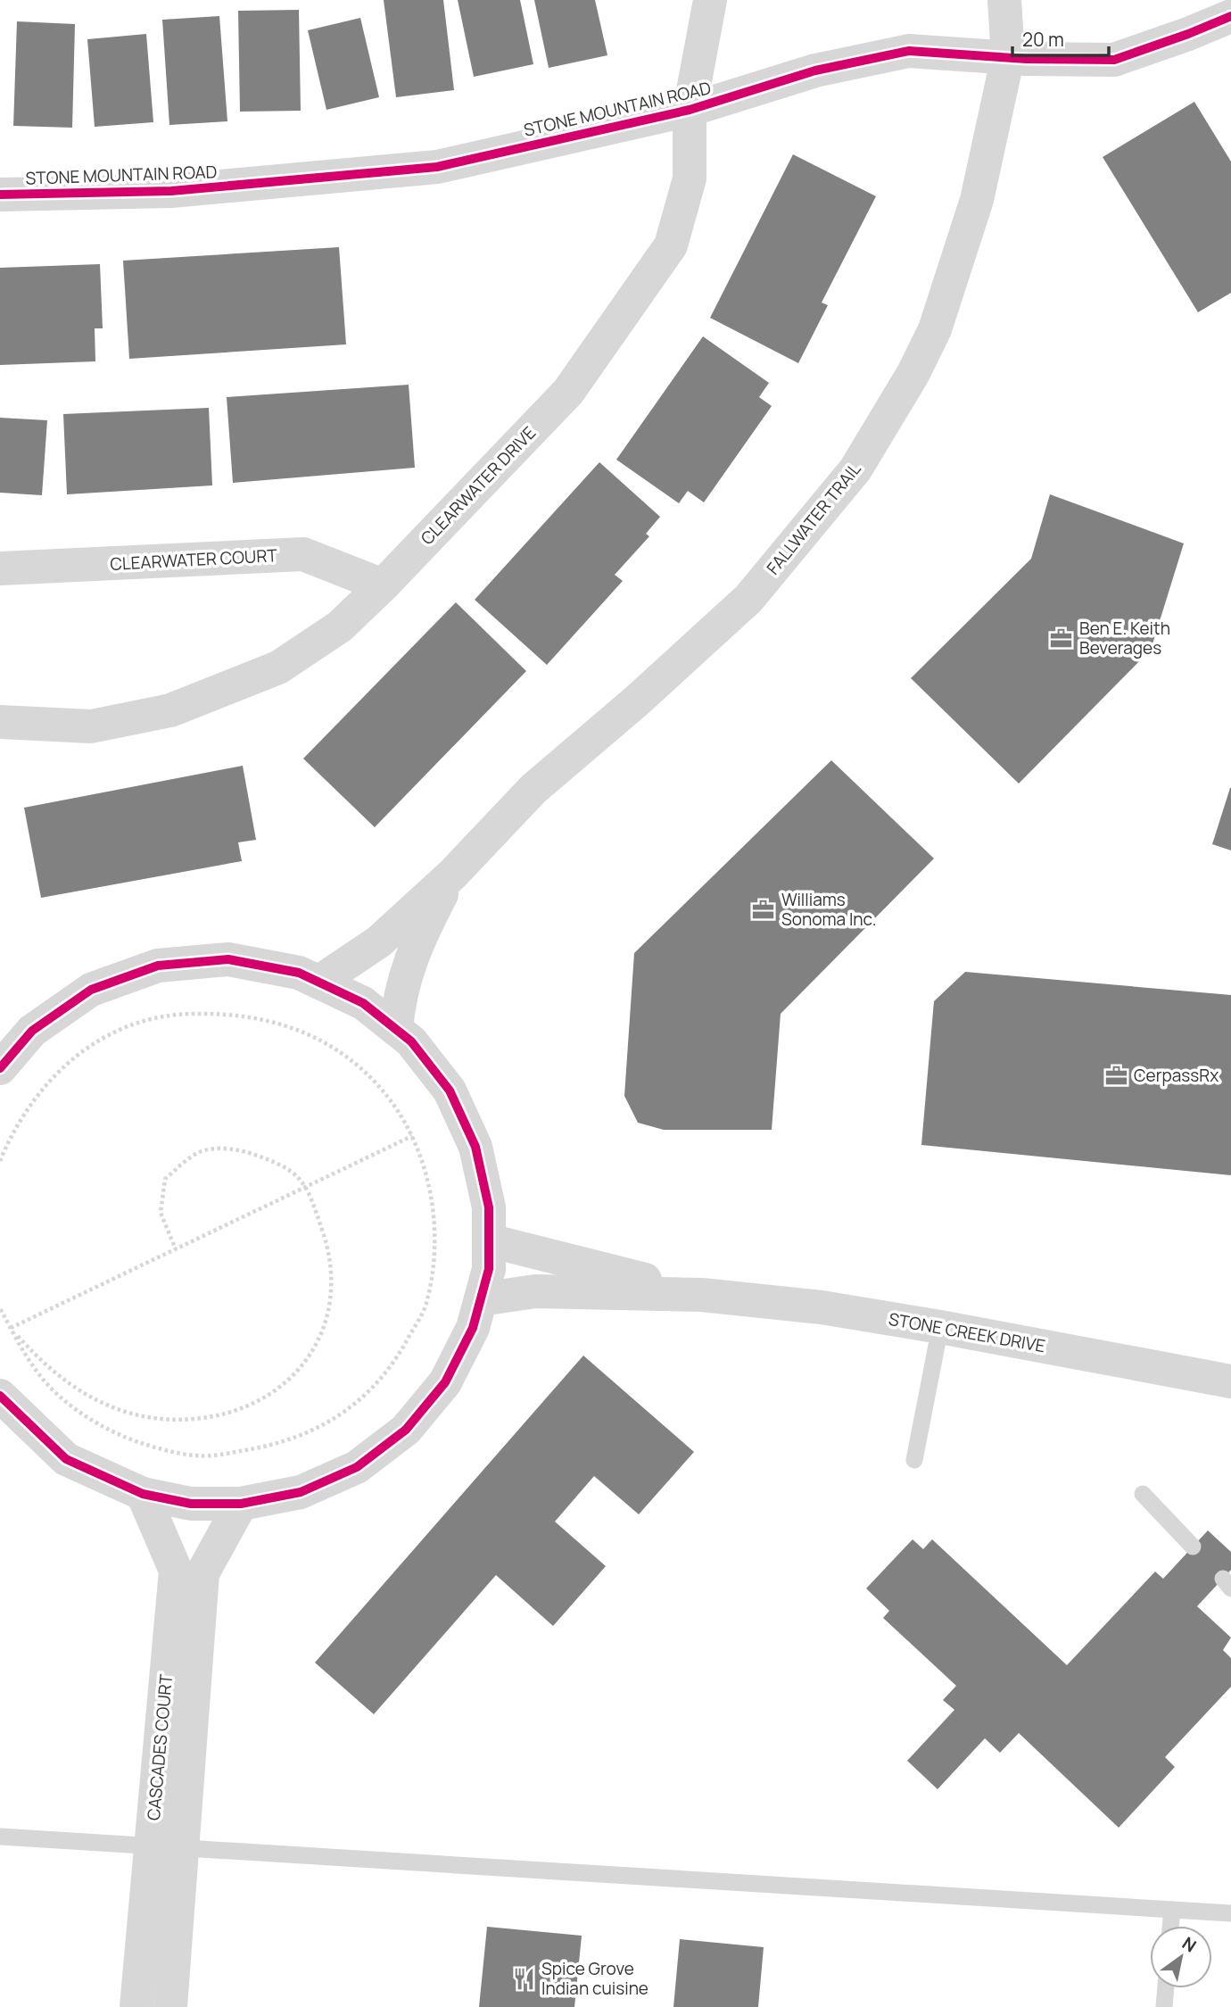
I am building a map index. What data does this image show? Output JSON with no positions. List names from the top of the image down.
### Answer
{
  "streets": {
    "street": [
      "STONE MOUNTAIN ROAD",
      "CLEARWATER DRIVE",
      "FALLWATER TRAIL",
      "CLEARWATER COURT",
      "STONE CREEK DRIVE",
      "CASCADES COURT"
    ]
  },
  "crossings": [
    ["STONE MOUNTAIN ROAD", "CLEARWATER DRIVE"],
    ["STONE MOUNTAIN ROAD", "FALLWATER TRAIL"],
    ["CLEARWATER DRIVE", "CLEARWATER COURT"]
  ],
  "places": {
    "office": ["Ben E. Keith Beverages", "Williams Sonoma Inc.", "CerpassRx"],
    "restaurant": ["Spice Grove Indian cuisine"]
  },
  "scale_bar": "20 m",
  "north": "top right"
}
